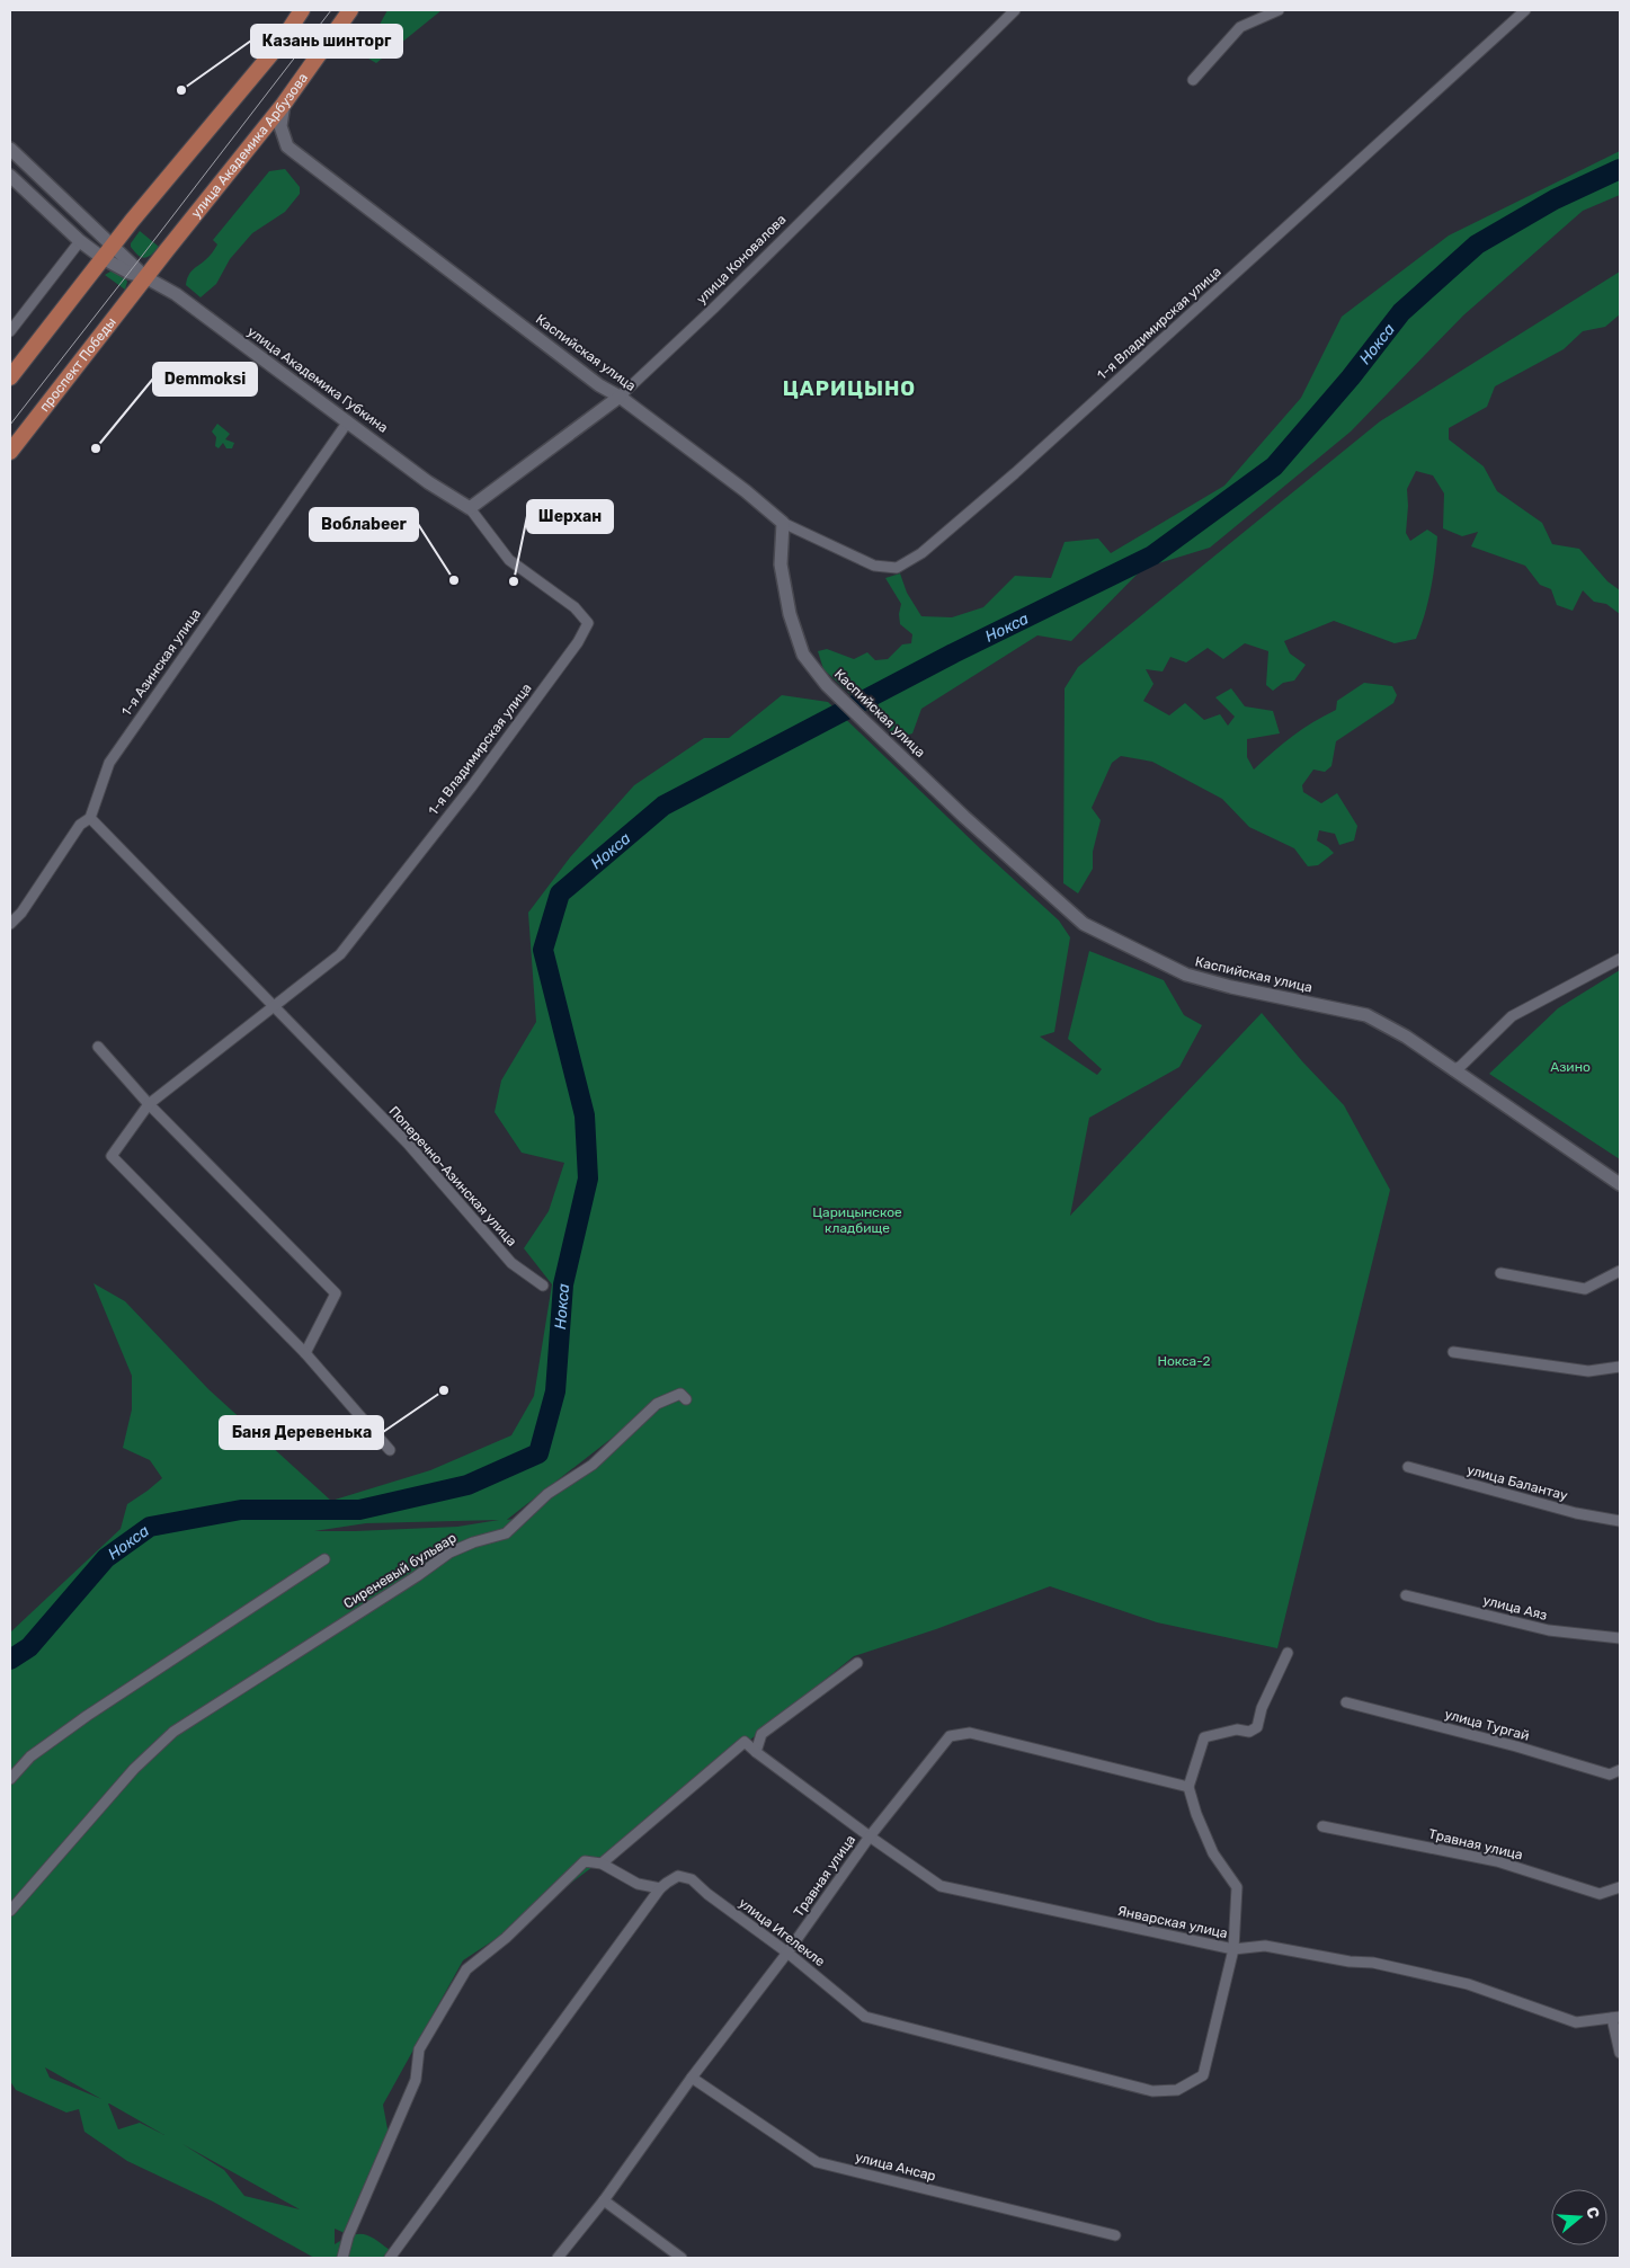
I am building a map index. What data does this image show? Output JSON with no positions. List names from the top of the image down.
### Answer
{
  "streets": {
    "main road": ["улица Академика Арбузова", "проспект Победы"],
    "street": [
      "улица Коновалова",
      "1-я Владимирская улица",
      "Каспийская улица",
      "улица Академика Губкина",
      "1-я Азинская улица",
      "Поперечно-Азинская улица",
      "улица Балантау",
      "Сиреневый бульвар",
      "улица Аяз",
      "улица Тургай",
      "Травная улица",
      "Январская улица",
      "улица Игелекле",
      "улица Ансар"
    ]
  },
  "crossings": [
    ["улица Академика Арбузова", "Каспийская улица"],
    ["улица Академика Арбузова", "проспект Победы"],
    ["улица Академика Арбузова", "улица Академика Губкина"],
    ["улица Коновалова", "1-я Владимирская улица"],
    ["улица Коновалова", "Каспийская улица"],
    ["улица Коновалова", "улица Академика Губкина"],
    ["1-я Владимирская улица", "Каспийская улица"],
    ["1-я Владимирская улица", "улица Академика Губкина"],
    ["1-я Владимирская улица", "Поперечно-Азинская улица"],
    ["проспект Победы", "улица Академика Губкина"],
    ["улица Академика Губкина", "1-я Азинская улица"],
    ["1-я Азинская улица", "Поперечно-Азинская улица"],
    ["Травная улица", "Январская улица"],
    ["Травная улица", "улица Игелекле"],
    ["Травная улица", "улица Ансар"],
    ["Январская улица", "улица Игелекле"]
  ],
  "districts": ["ЦАРИЦЫНО"],
  "water": ["Нокса"],
  "parks": ["Азино", "Царицынское кладбище", "Нокса-2"],
  "places": [
    "Казань шинторг",
    "Demmoksi",
    "Воблаbeer",
    "Шерхан",
    "Баня Деревенька"
  ],
  "north": "right"
}
